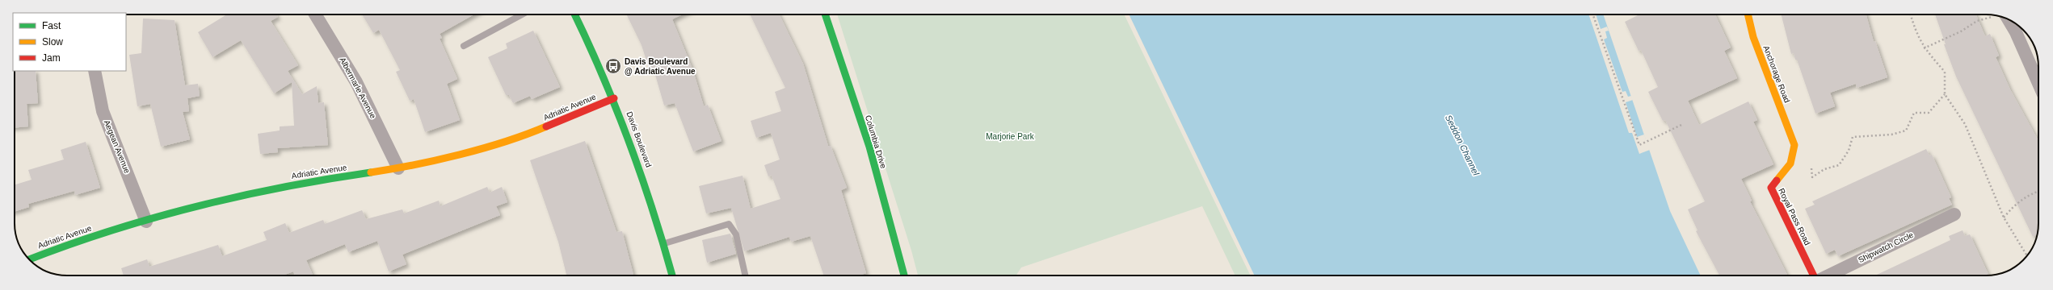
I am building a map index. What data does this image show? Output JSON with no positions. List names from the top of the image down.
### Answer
{
  "streets": {
    "street": [
      "Anchorage Road",
      "Albermarle Avenue",
      "Adriatic Avenue",
      "Davis Boulevard",
      "Columbia Drive",
      "Aegean Avenue",
      "Royal Pass Road",
      "Shipwatch Circle"
    ]
  },
  "crossings": [
    ["Anchorage Road", "Royal Pass Road"],
    ["Albermarle Avenue", "Adriatic Avenue"],
    ["Adriatic Avenue", "Davis Boulevard"],
    ["Adriatic Avenue", "Aegean Avenue"]
  ],
  "water": ["Seddon Channel"],
  "parks": ["Marjorie Park"],
  "places": {
    "bus stop": ["Davis Boulevard @ Adriatic Avenue"]
  },
  "legend": ["Fast", "Slow", "Jam"]
}
